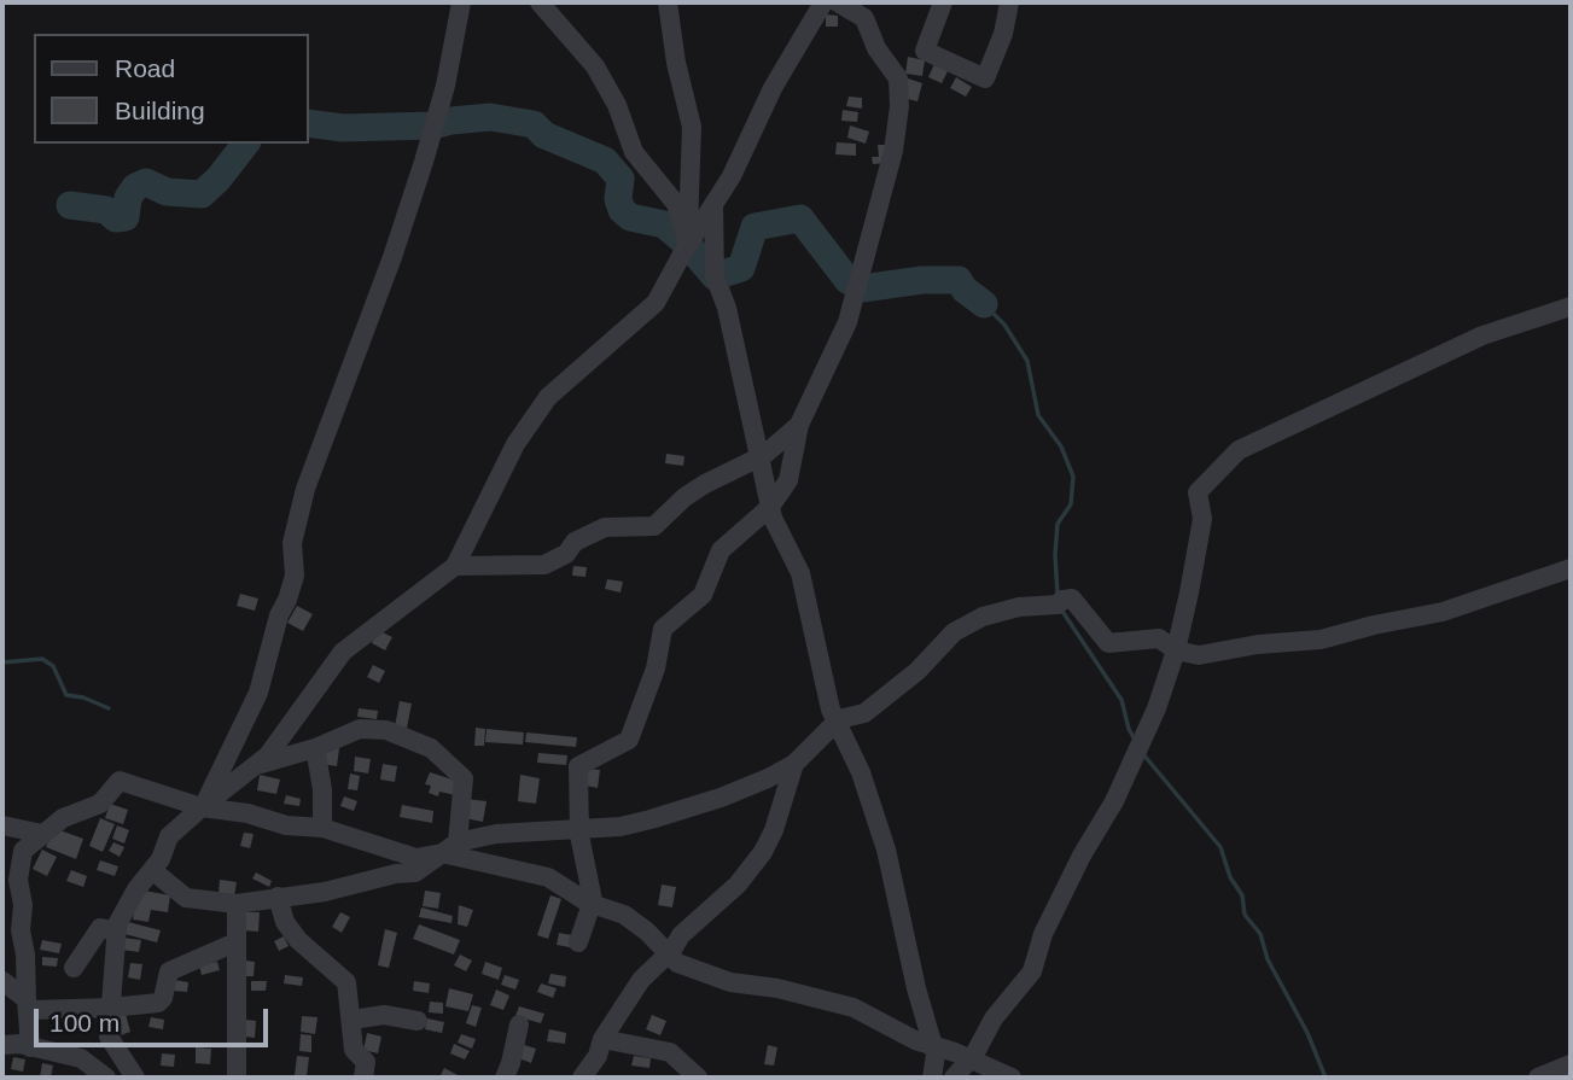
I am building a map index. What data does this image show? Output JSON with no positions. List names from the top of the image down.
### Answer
{
  "legend": ["Road", "Building"],
  "scale_bar": "100 m"
}
